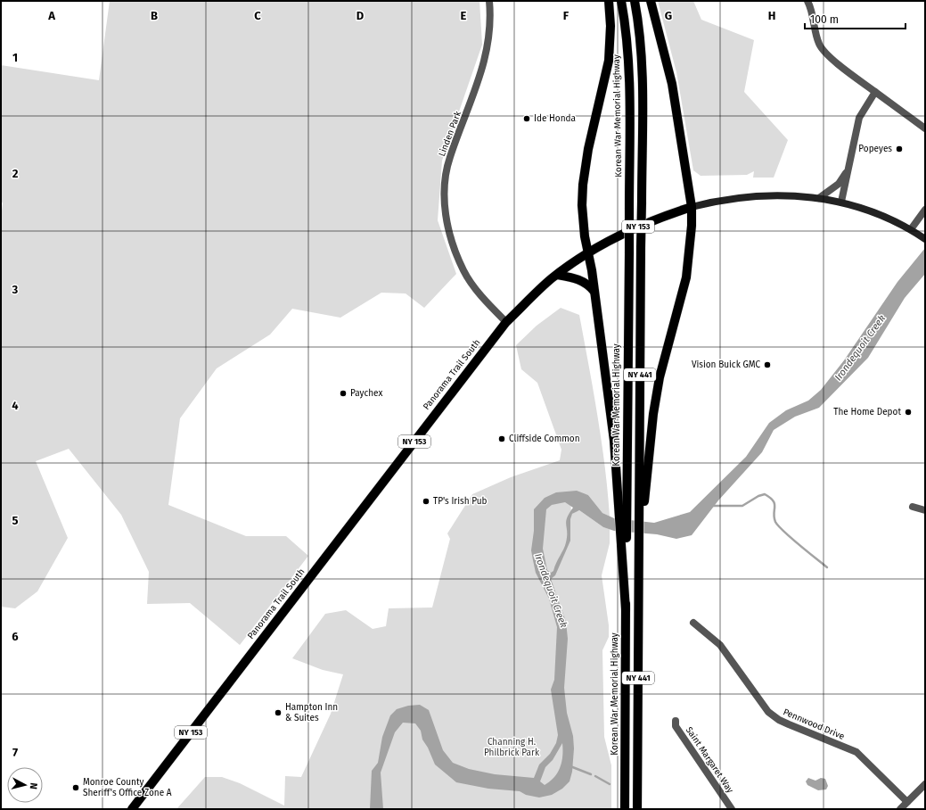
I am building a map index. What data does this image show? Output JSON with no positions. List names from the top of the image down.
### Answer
{
  "streets": {
    "main road": [
      "Korean War Memorial Highway",
      "NY 153",
      "Panorama Trail South",
      "NY 441"
    ],
    "street": ["Linden Park", "Pennwood Drive", "Saint Margaret Way"]
  },
  "crossings": [
    ["Linden Park", "Panorama Trail South"]
  ],
  "water": ["Irondequoit Creek"],
  "parks": ["Channing H. Philbrick Park"],
  "places": [
    "Ide Honda",
    "Popeyes",
    "Vision Buick GMC",
    "Paychex",
    "The Home Depot",
    "Cliffside Common",
    "TP's Irish Pub",
    "Hampton Inn & Suites",
    "Monroe County Sheriff's Office Zone A"
  ],
  "scale_bar": "100 m",
  "north": "right",
  "grid": {
    "columns": [
      "A",
      "B",
      "C",
      "D",
      "E",
      "F",
      "G",
      "H"
    ],
    "rows": [
      "1",
      "2",
      "3",
      "4",
      "5",
      "6",
      "7"
    ]
  }
}
